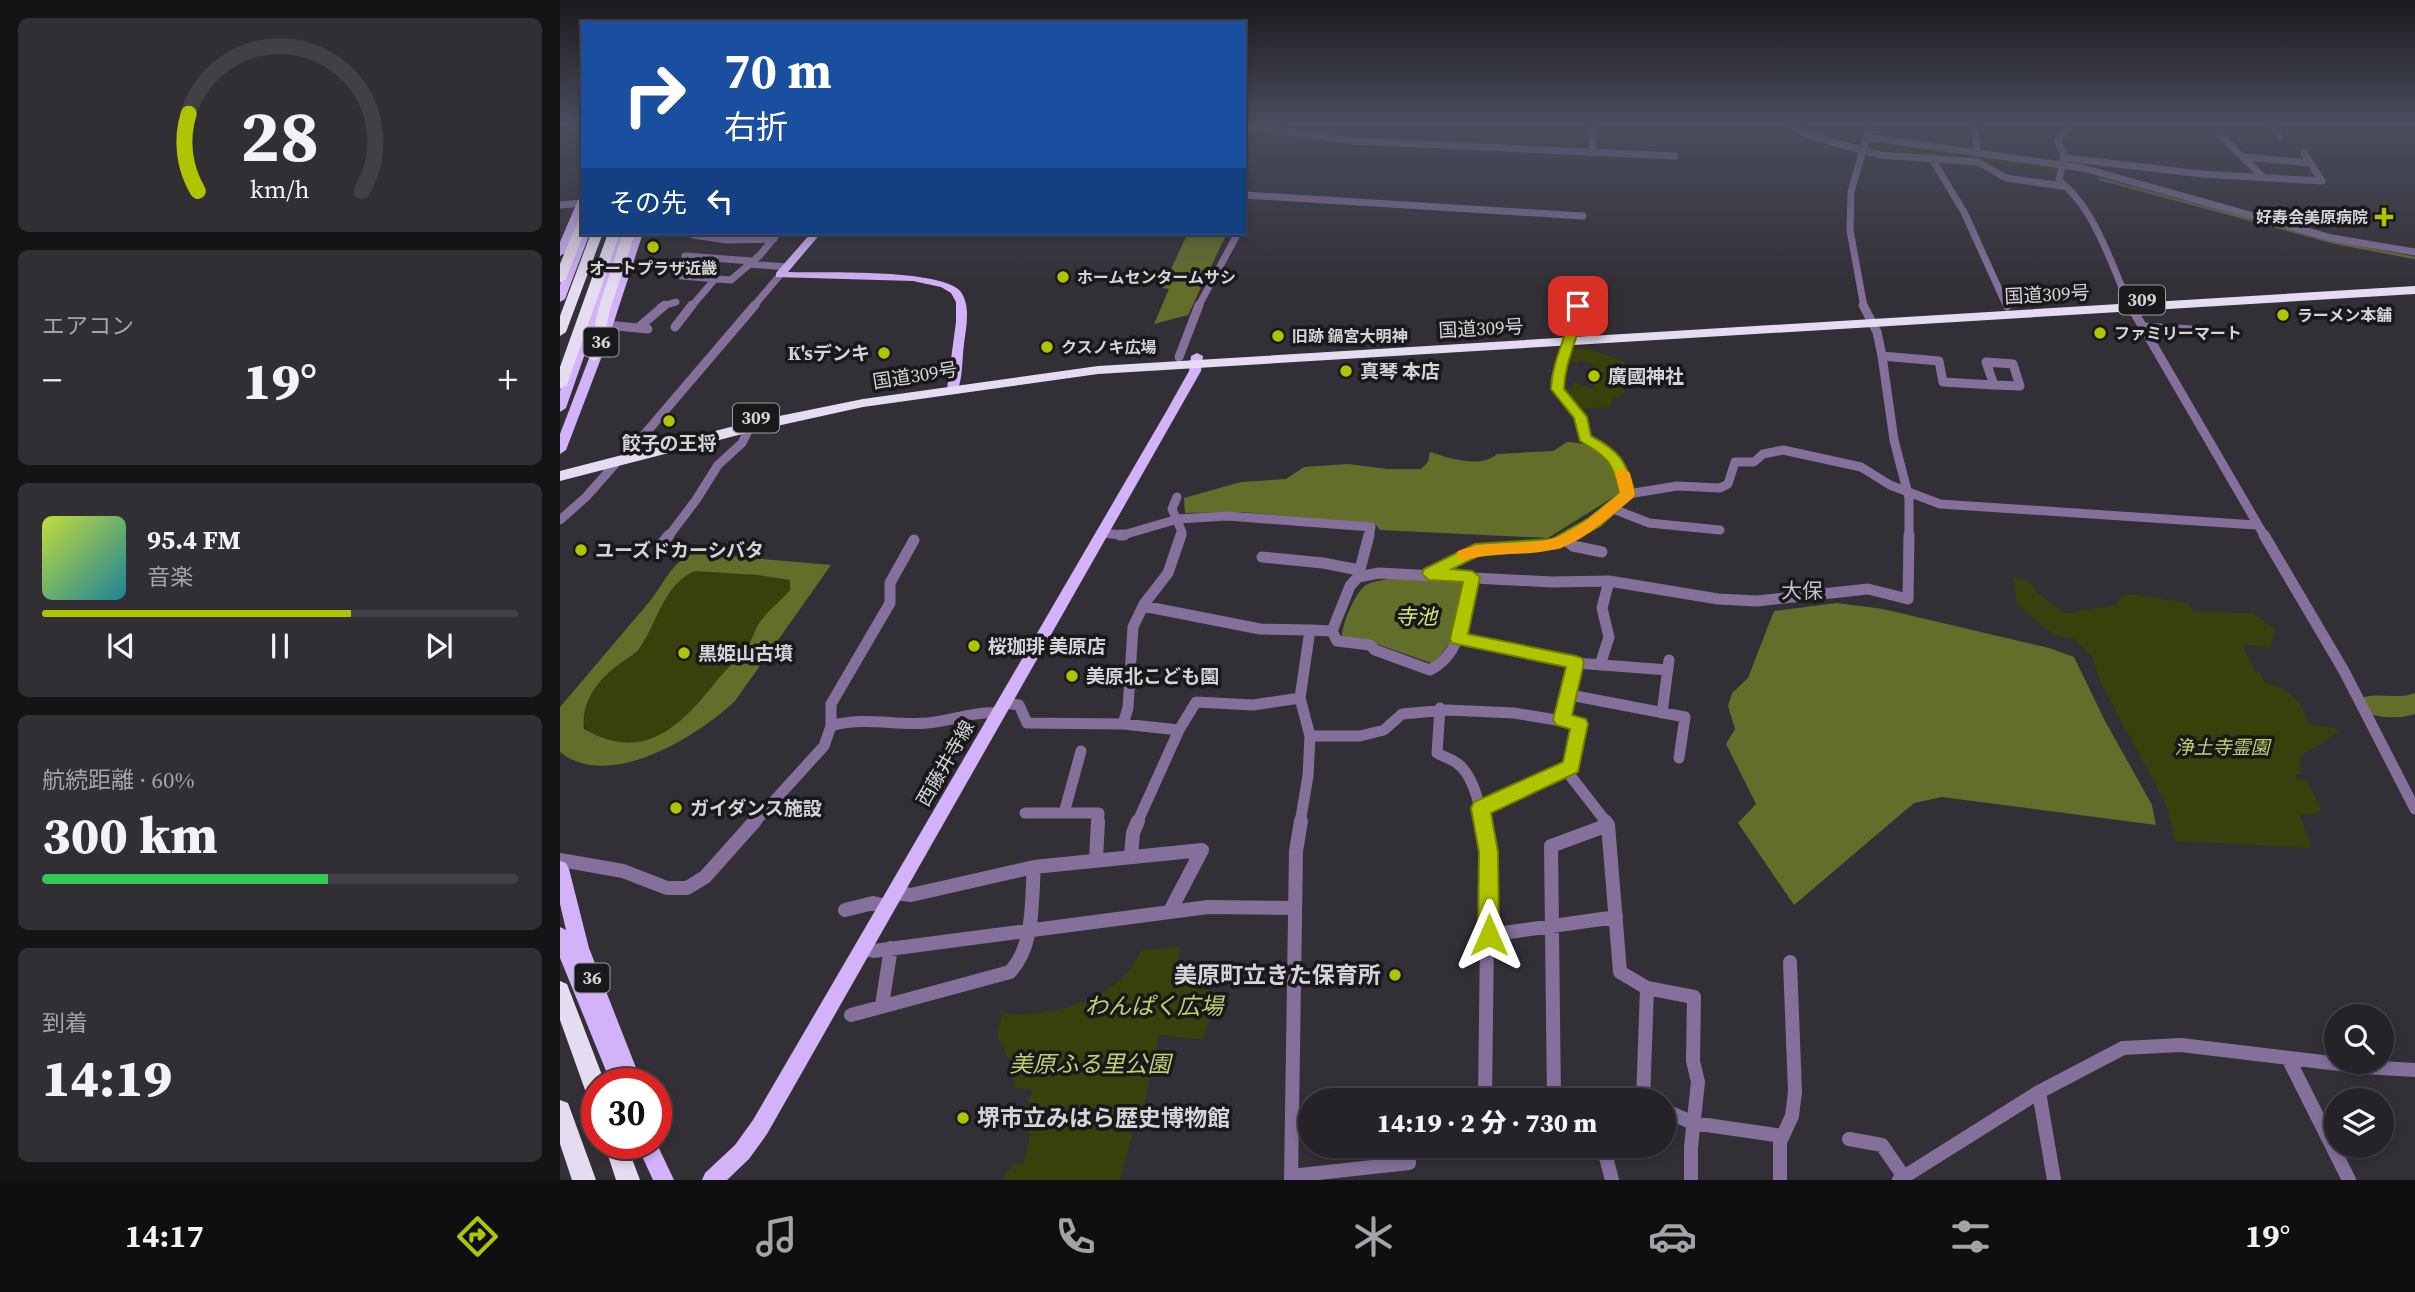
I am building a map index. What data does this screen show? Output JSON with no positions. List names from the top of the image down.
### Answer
{
  "streets": {
    "highway": ["国道309号", "309"],
    "main road": ["36", "西藤井寺線"]
  },
  "crossings": [
    ["国道309号", "西藤井寺線"]
  ],
  "districts": ["大保"],
  "water": ["寺池"],
  "parks": ["浄土寺霊園", "わんぱく広場", "美原ふる里公園"],
  "places": {
    "health": ["好寿会美原病院"],
    "other": [
      "オートプラザ近畿",
      "ホームセンタームサシ",
      "ラーメン本舗",
      "ファミリーマート",
      "旧跡 鍋宮大明神",
      "クスノキ広場",
      "K'sデンキ",
      "真琴 本店",
      "廣國神社",
      "餃子の王将",
      "ユーズドカーシバタ",
      "桜珈琲 美原店",
      "黒姫山古墳",
      "美原北こども園",
      "ガイダンス施設",
      "美原町立きた保育所",
      "堺市立みはら歴史博物館"
    ]
  },
  "page": {
    "turn": ["70 m", "右折"],
    "then": "その先",
    "tile": [
      "エアコン",
      ["航続距離 · 60%", "300 km"],
      ["到着", "14:19"]
    ],
    "heat": ["−", "19°", "+"],
    "song": ["95.4 FM", "音楽"],
    "limit": "30",
    "trip": "14:19 · 2 分 · 730 m",
    "tabs": ["14:17", "19°"],
    "gauge": ["28", "km/h"]
  }
}
